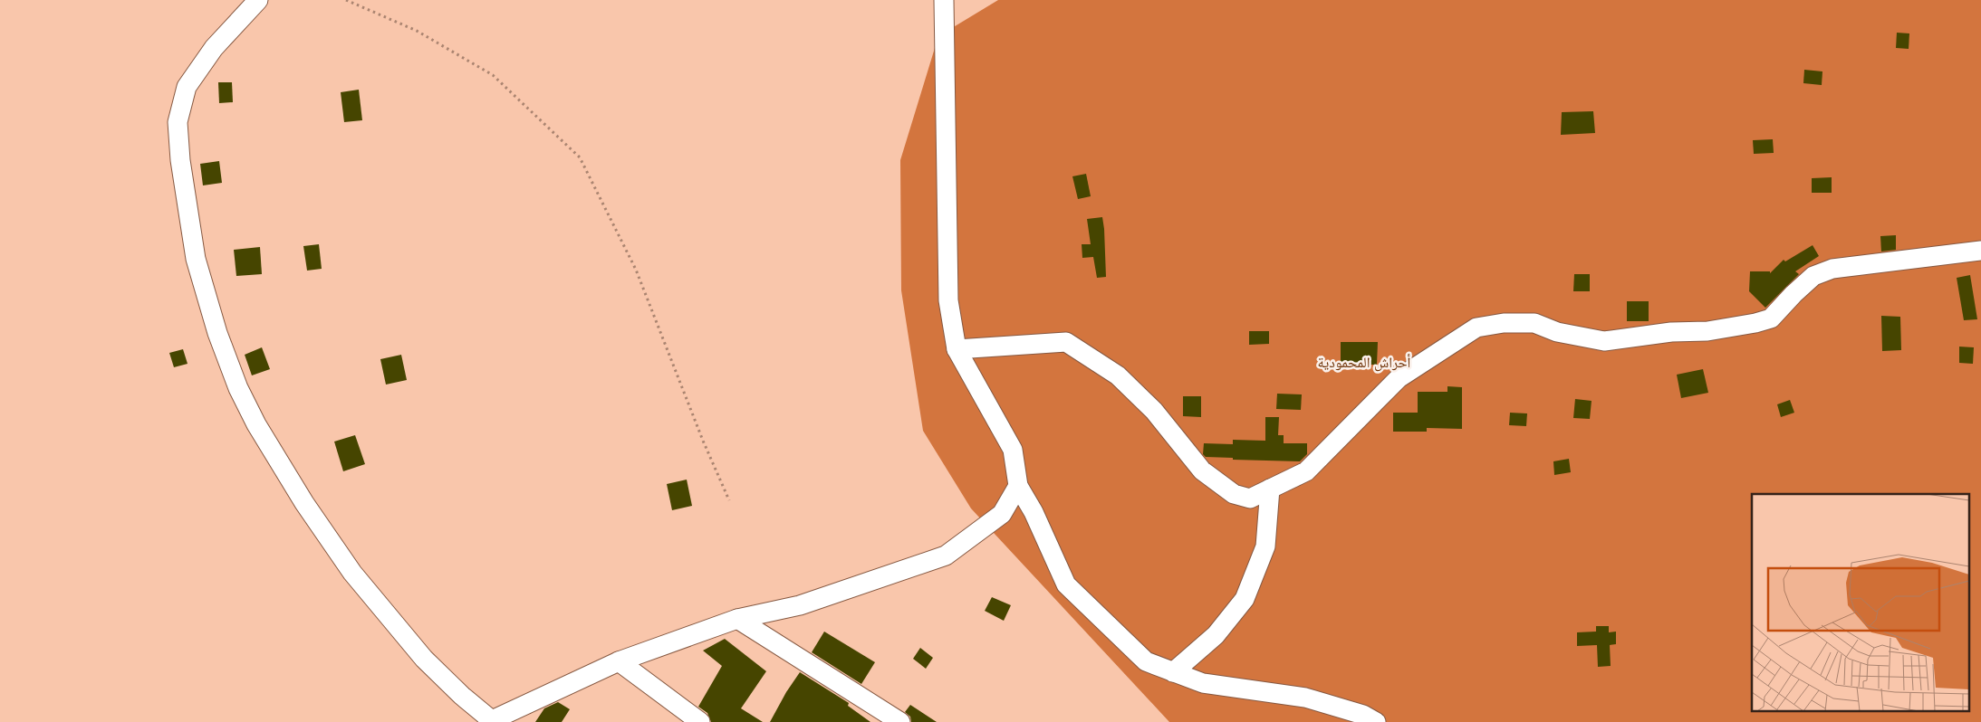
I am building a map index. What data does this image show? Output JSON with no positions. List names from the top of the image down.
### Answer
{
  "parks": ["أحراش المحمودية"]
}
